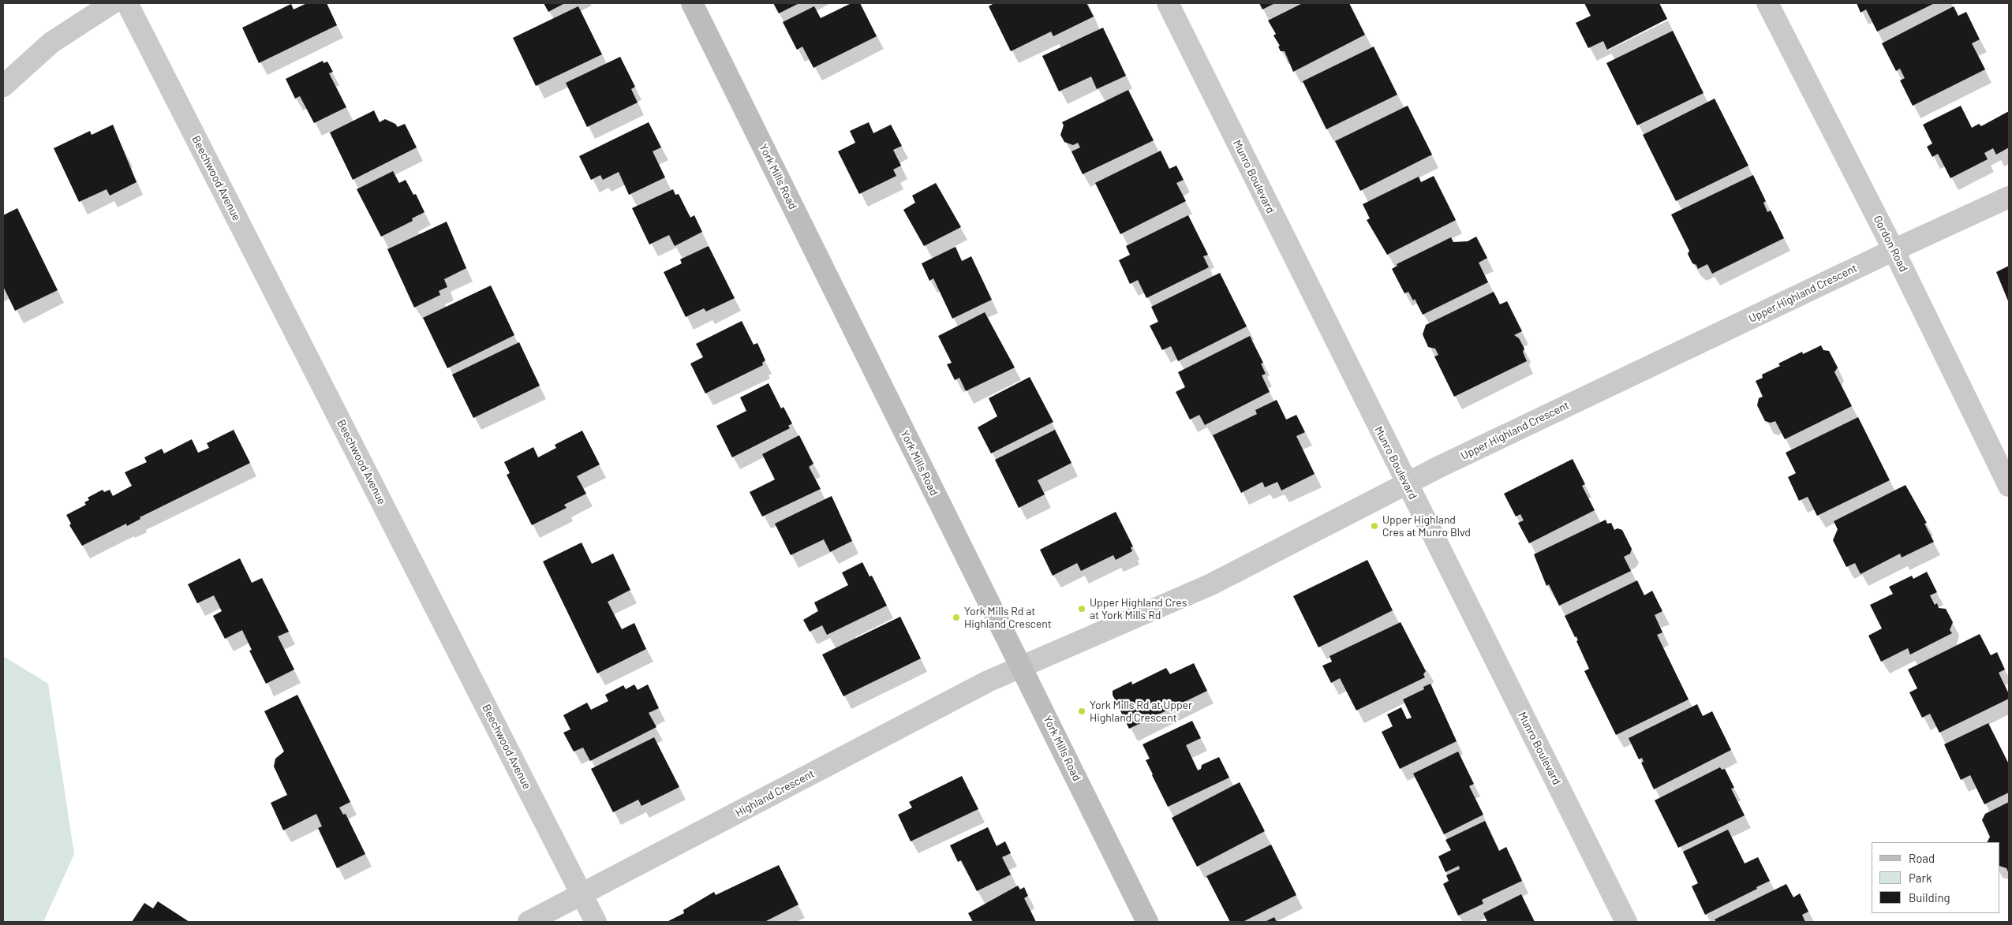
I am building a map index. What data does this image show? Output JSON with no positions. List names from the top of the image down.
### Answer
{
  "streets": {
    "main road": ["York Mills Road"],
    "street": [
      "Munro Boulevard",
      "Beechwood Avenue",
      "Gordon Road",
      "Upper Highland Crescent",
      "Highland Crescent"
    ]
  },
  "crossings": [
    ["York Mills Road", "Upper Highland Crescent"],
    ["York Mills Road", "Highland Crescent"],
    ["Munro Boulevard", "Upper Highland Crescent"],
    ["Beechwood Avenue", "Highland Crescent"],
    ["Gordon Road", "Upper Highland Crescent"],
    ["Upper Highland Crescent", "Highland Crescent"]
  ],
  "places": [
    "Upper Highland Cres at Munro Blvd",
    "Upper Highland Cres at York Mills Rd",
    "York Mills Rd at Highland Crescent",
    "York Mills Rd at Upper Highland Crescent"
  ],
  "legend": ["Road", "Park", "Building"]
}
